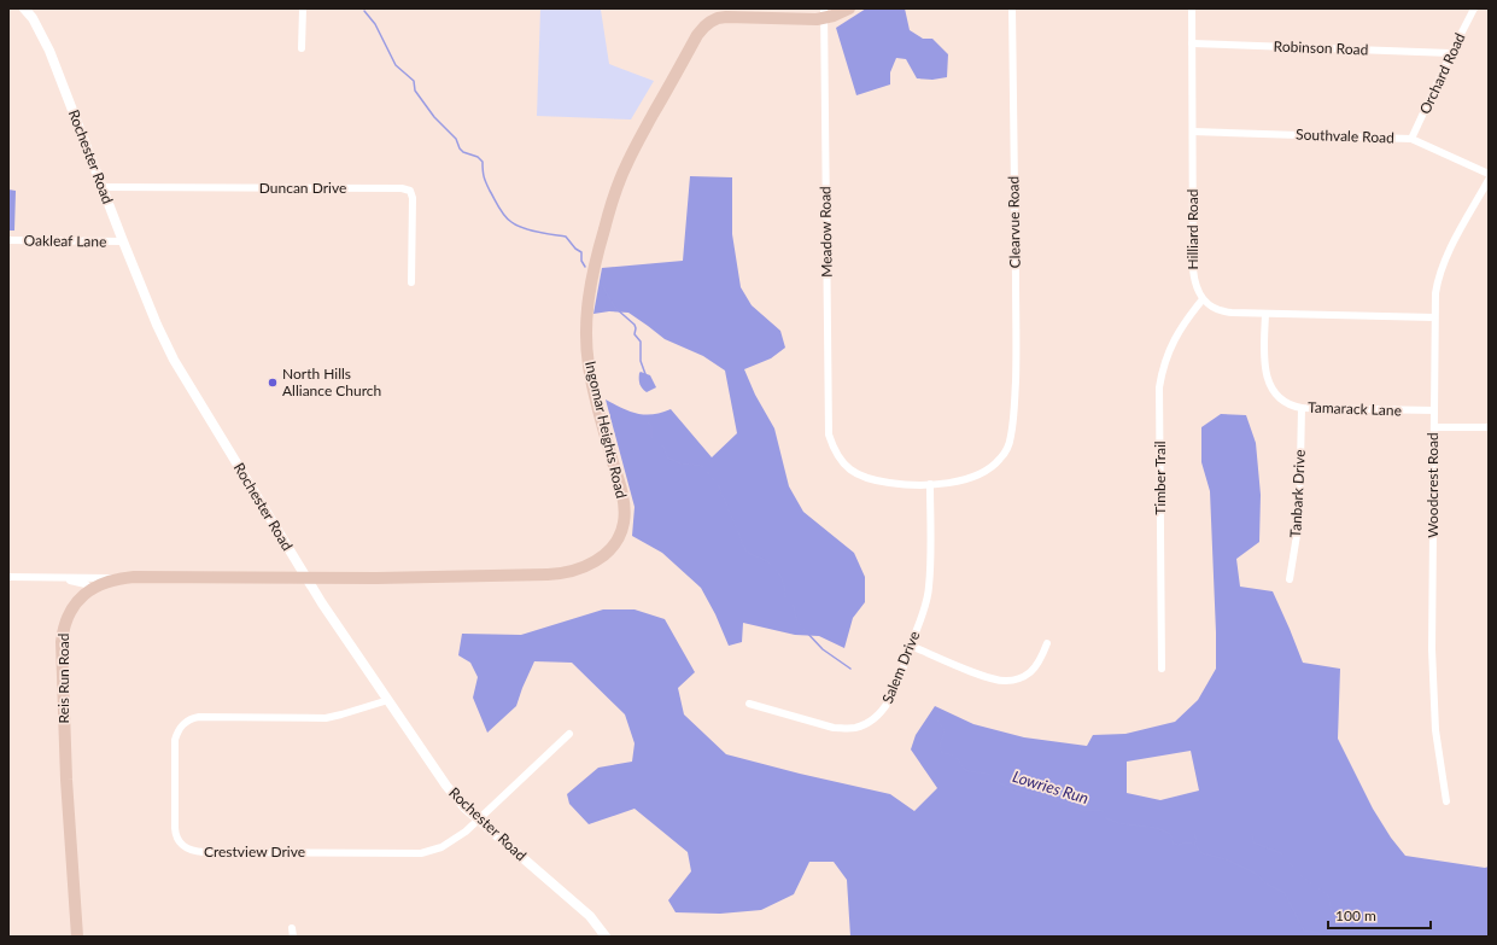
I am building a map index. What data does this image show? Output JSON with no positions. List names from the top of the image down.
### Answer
{
  "streets": {
    "main road": ["Ingomar Heights Road", "Reis Run Road"],
    "street": [
      "Robinson Road",
      "Orchard Road",
      "Southvale Road",
      "Rochester Road",
      "Duncan Drive",
      "Clearvue Road",
      "Hilliard Road",
      "Meadow Road",
      "Oakleaf Lane",
      "Tamarack Lane",
      "Timber Trail",
      "Woodcrest Road",
      "Tanbark Drive",
      "Salem Drive",
      "Crestview Drive"
    ]
  },
  "crossings": [
    ["Robinson Road", "Orchard Road"],
    ["Robinson Road", "Hilliard Road"],
    ["Orchard Road", "Southvale Road"],
    ["Southvale Road", "Hilliard Road"],
    ["Rochester Road", "Duncan Drive"],
    ["Rochester Road", "Oakleaf Lane"],
    ["Rochester Road", "Ingomar Heights Road"],
    ["Rochester Road", "Reis Run Road"],
    ["Rochester Road", "Crestview Drive"],
    ["Clearvue Road", "Meadow Road"],
    ["Clearvue Road", "Salem Drive"],
    ["Hilliard Road", "Timber Trail"],
    ["Meadow Road", "Ingomar Heights Road"],
    ["Tamarack Lane", "Woodcrest Road"],
    ["Tamarack Lane", "Tanbark Drive"],
    ["Ingomar Heights Road", "Reis Run Road"]
  ],
  "water": ["Lowries Run"],
  "places": ["North Hills Alliance Church"],
  "scale_bar": "100 m"
}
